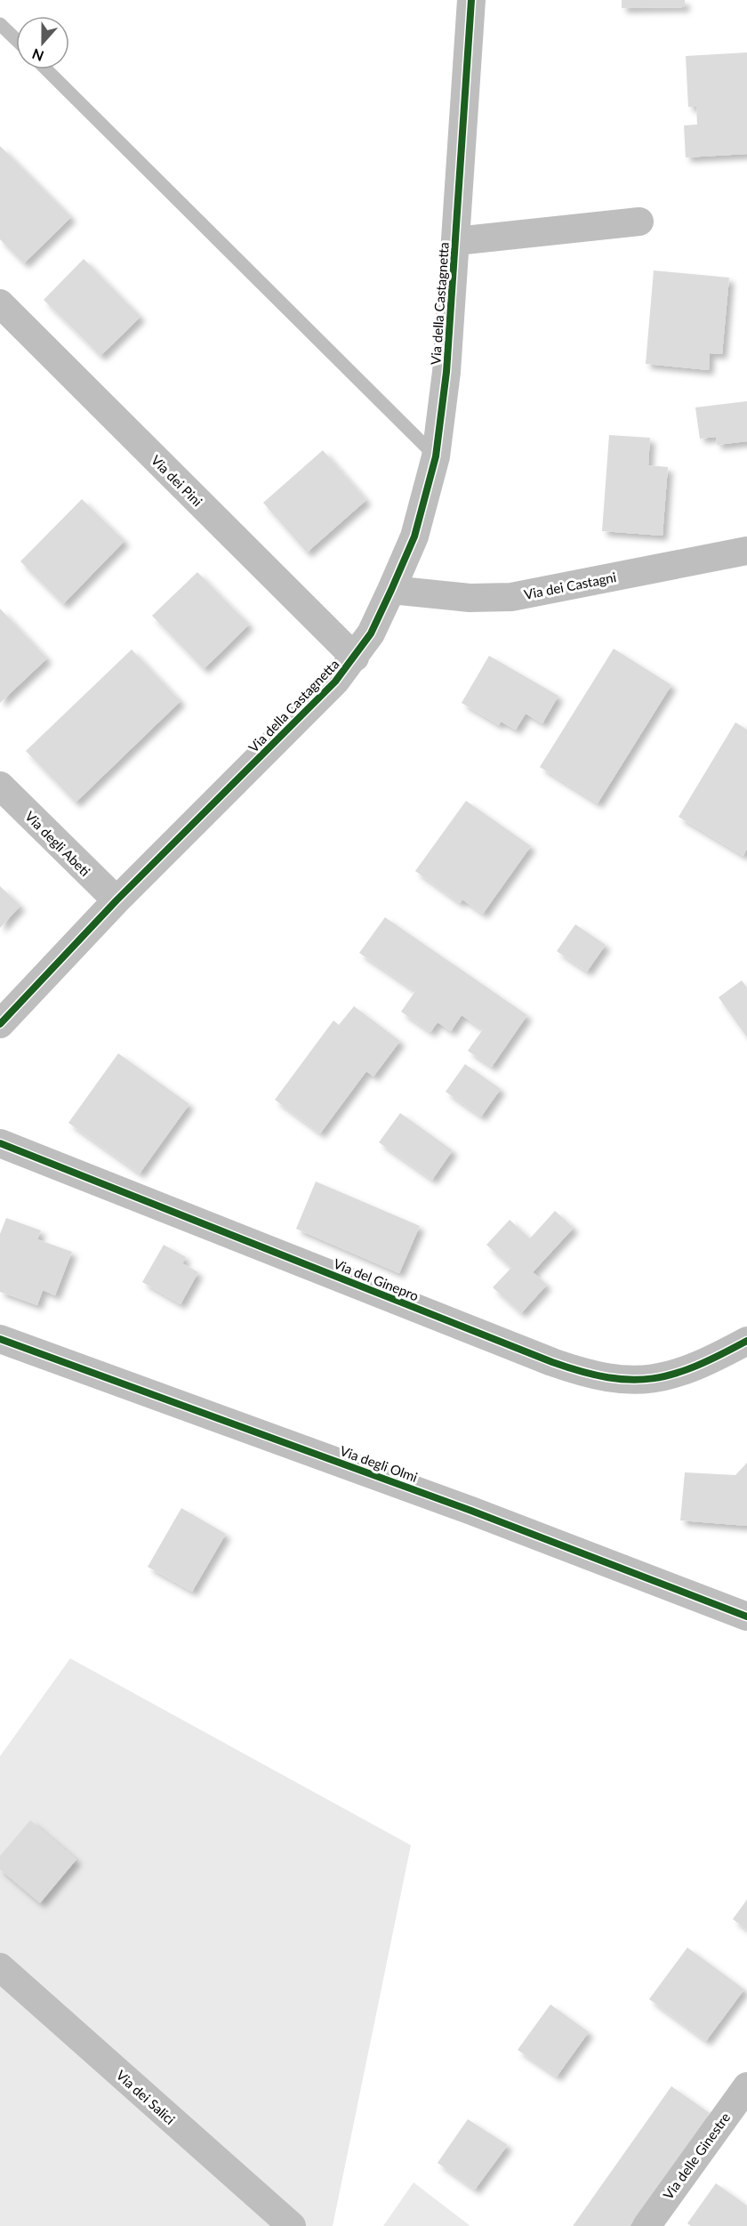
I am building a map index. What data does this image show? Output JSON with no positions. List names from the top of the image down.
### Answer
{
  "streets": {
    "street": [
      "Via della Castagnetta",
      "Via dei Pini",
      "Via dei Castagni",
      "Via degli Abeti",
      "Via del Ginepro",
      "Via degli Olmi",
      "Via dei Salici",
      "Via delle Ginestre"
    ]
  },
  "crossings": [
    ["Via della Castagnetta", "Via dei Pini"],
    ["Via della Castagnetta", "Via dei Castagni"],
    ["Via della Castagnetta", "Via degli Abeti"]
  ],
  "north": "bottom"
}
